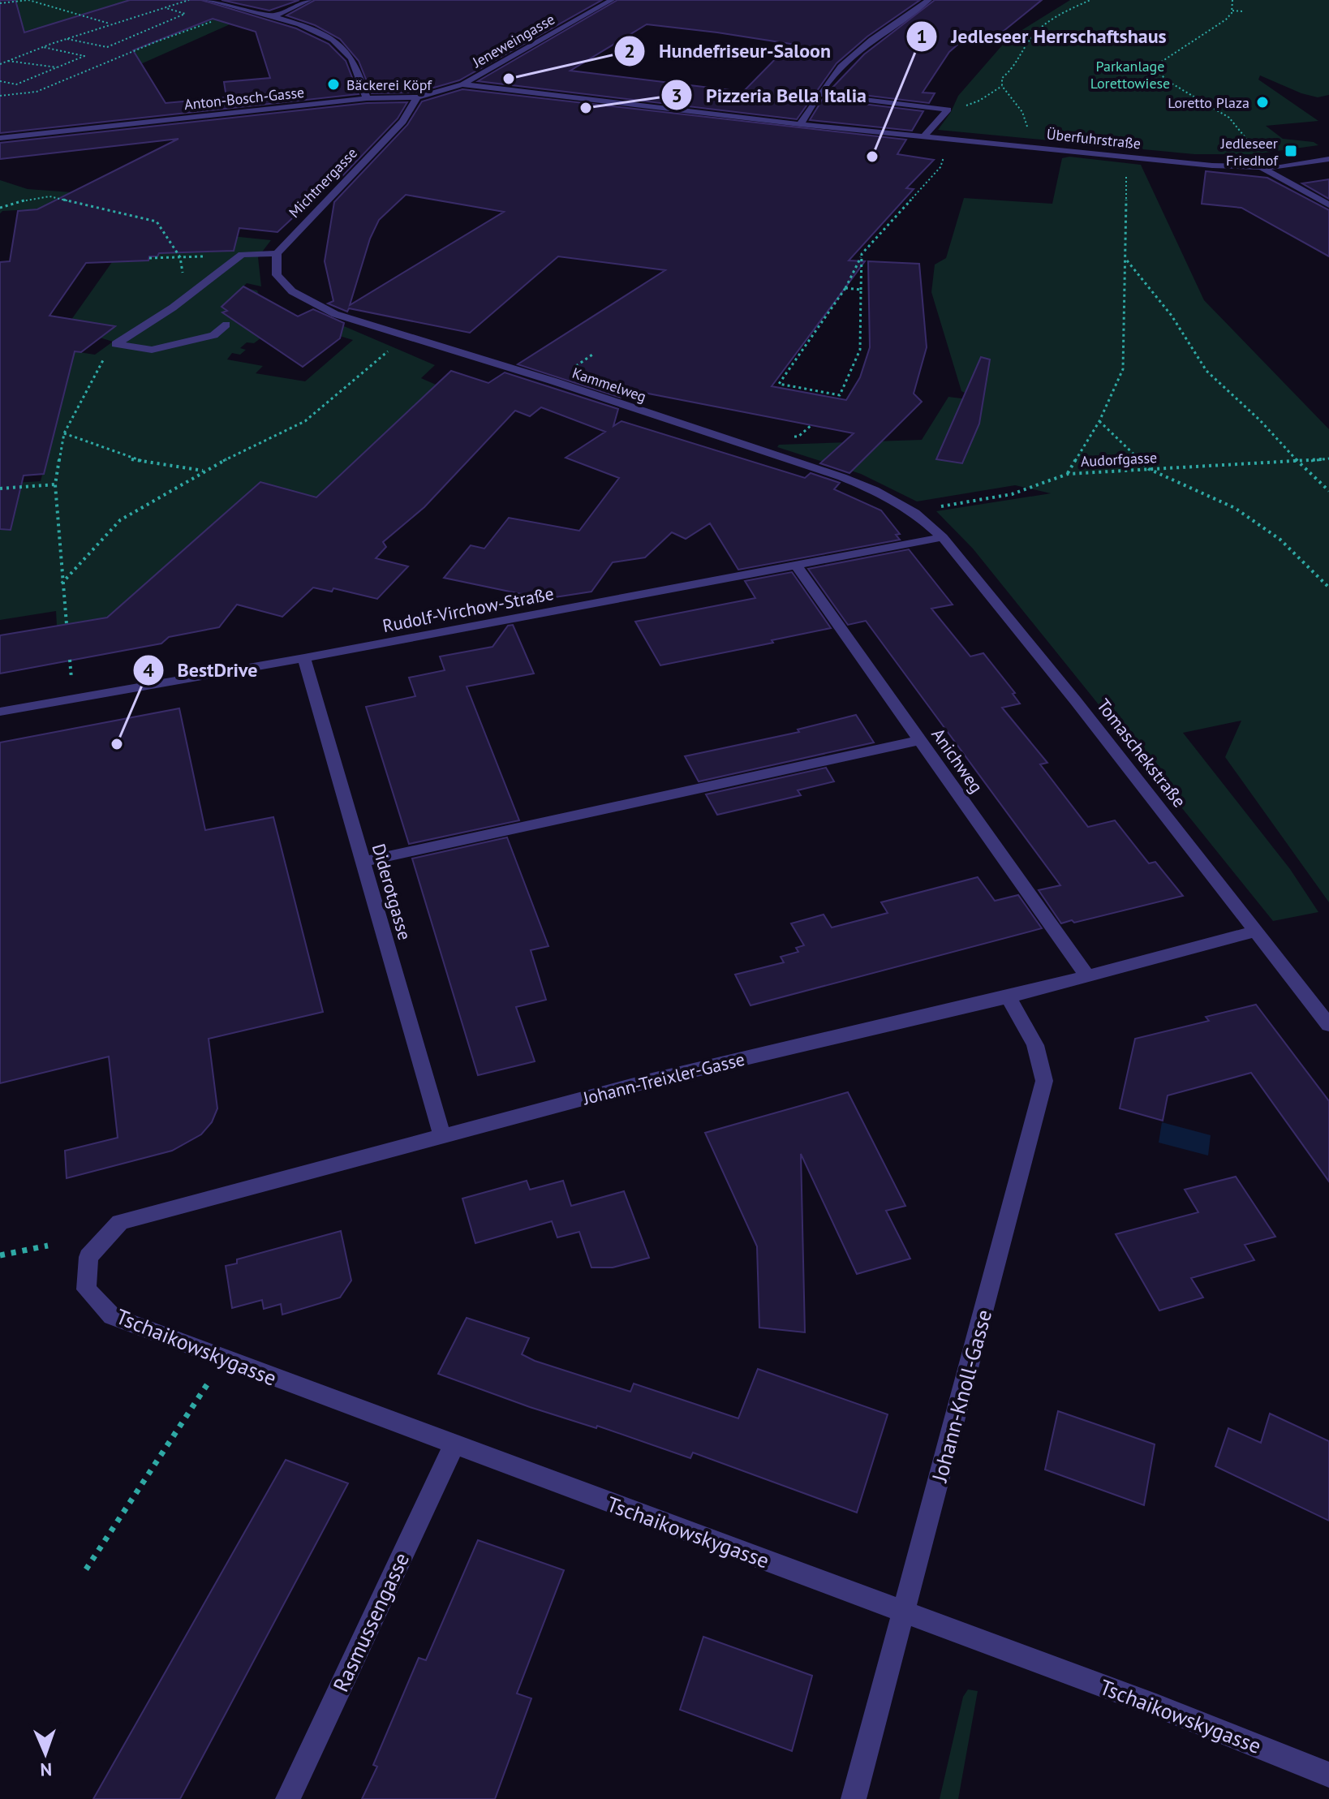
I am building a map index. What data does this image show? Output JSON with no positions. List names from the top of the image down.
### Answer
{
  "streets": {
    "street": [
      "Jeneweingasse",
      "Anton-Bosch-Gasse",
      "Überfuhrstraße",
      "Michtnergasse",
      "Kammelweg",
      "Rudolf-Virchow-Straße",
      "Tomaschekstraße",
      "Anichweg",
      "Diderotgasse",
      "Johann-Treixler-Gasse",
      "Tschaikowskygasse",
      "Johann-Knoll-Gasse",
      "Rasmussengasse"
    ],
    "path": ["Audorfgasse"]
  },
  "crossings": [
    ["Jeneweingasse", "Anton-Bosch-Gasse"],
    ["Anton-Bosch-Gasse", "Überfuhrstraße"],
    ["Anton-Bosch-Gasse", "Michtnergasse"],
    ["Michtnergasse", "Kammelweg"],
    ["Kammelweg", "Audorfgasse"],
    ["Kammelweg", "Tomaschekstraße"],
    ["Audorfgasse", "Tomaschekstraße"],
    ["Rudolf-Virchow-Straße", "Tomaschekstraße"],
    ["Rudolf-Virchow-Straße", "Anichweg"],
    ["Rudolf-Virchow-Straße", "Diderotgasse"],
    ["Tomaschekstraße", "Johann-Treixler-Gasse"],
    ["Anichweg", "Johann-Treixler-Gasse"],
    ["Diderotgasse", "Johann-Treixler-Gasse"],
    ["Johann-Treixler-Gasse", "Tschaikowskygasse"],
    ["Johann-Treixler-Gasse", "Johann-Knoll-Gasse"],
    ["Tschaikowskygasse", "Johann-Knoll-Gasse"],
    ["Tschaikowskygasse", "Rasmussengasse"]
  ],
  "parks": ["Parkanlage Lorettowiese"],
  "places": {
    "other": [
      "Hundefriseur-Saloon",
      "Bäckerei Köpf",
      "Loretto Plaza",
      "Pizzeria Bella Italia",
      "Jedleseer Herrschaftshaus",
      "BestDrive"
    ],
    "transit": ["Jedleseer Friedhof"]
  },
  "north": "bottom"
}
